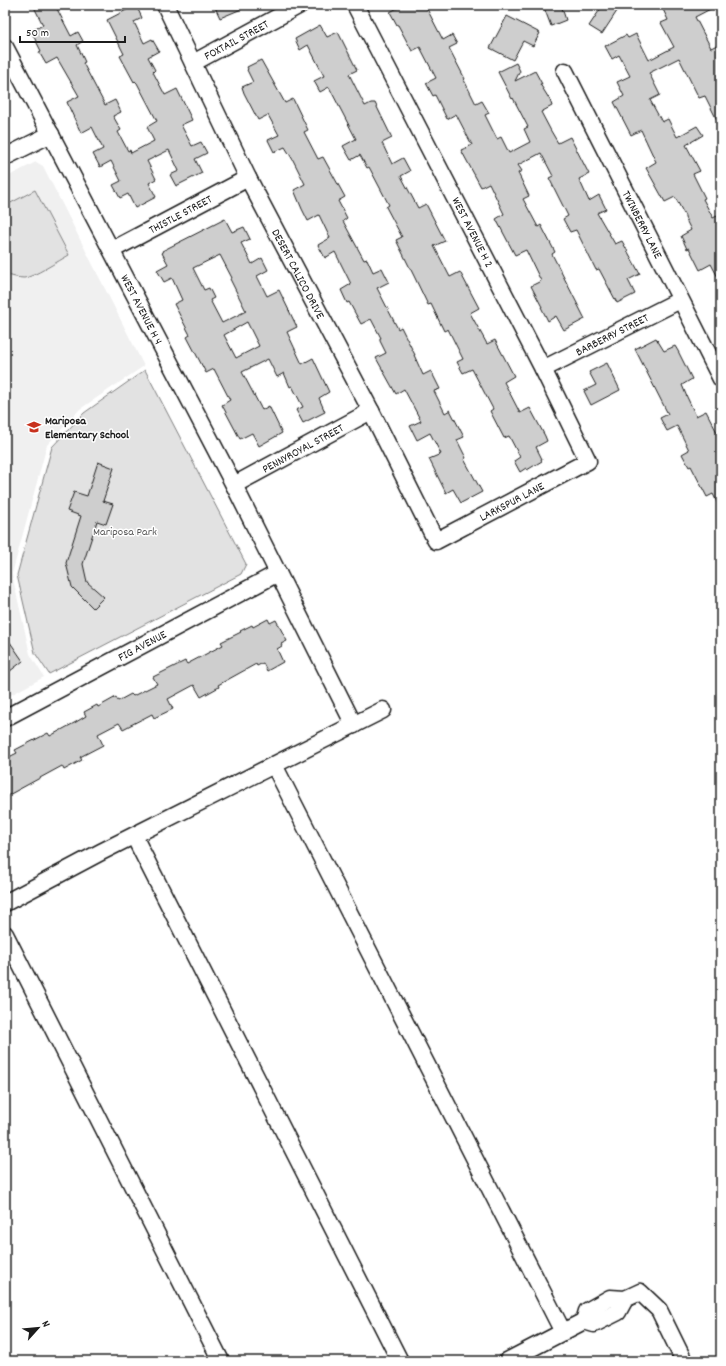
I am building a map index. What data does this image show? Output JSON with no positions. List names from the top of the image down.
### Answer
{
  "streets": {
    "street": [
      "FOXTAIL STREET",
      "THISTLE STREET",
      "TWINBERRY LANE",
      "WEST AVENUE H 2",
      "DESERT CALICO DRIVE",
      "WEST AVENUE H 4",
      "BARBERRY STREET",
      "PENNYROYAL STREET",
      "LARKSPUR LANE",
      "FIG AVENUE"
    ]
  },
  "crossings": [
    ["FOXTAIL STREET", "DESERT CALICO DRIVE"],
    ["THISTLE STREET", "DESERT CALICO DRIVE"],
    ["THISTLE STREET", "WEST AVENUE H 4"],
    ["TWINBERRY LANE", "BARBERRY STREET"],
    ["WEST AVENUE H 2", "BARBERRY STREET"],
    ["WEST AVENUE H 2", "LARKSPUR LANE"],
    ["DESERT CALICO DRIVE", "PENNYROYAL STREET"],
    ["DESERT CALICO DRIVE", "LARKSPUR LANE"],
    ["WEST AVENUE H 4", "PENNYROYAL STREET"],
    ["WEST AVENUE H 4", "FIG AVENUE"]
  ],
  "parks": ["Mariposa Park"],
  "places": {
    "school or university": ["Mariposa Elementary School"]
  },
  "scale_bar": "50 m",
  "north": "top right"
}
